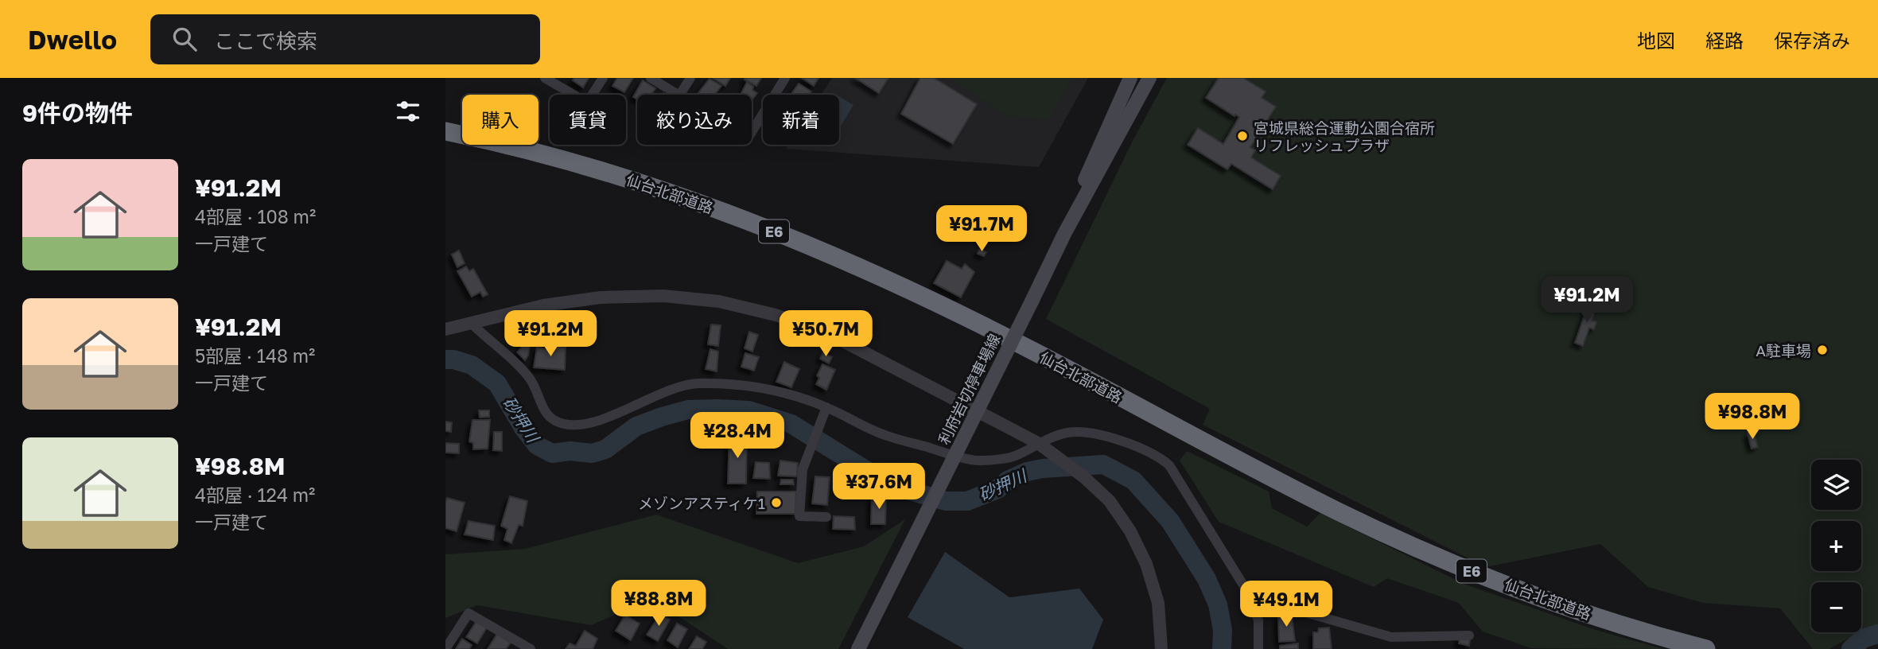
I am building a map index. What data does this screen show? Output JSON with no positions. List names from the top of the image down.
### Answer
{
  "streets": {
    "highway": ["仙台北部道路", "E6"],
    "main road": ["利府岩切停車場線"]
  },
  "water": ["砂押川"],
  "places": ["宮城県総合運動公園合宿所 リフレッシュプラザ", "A駐車場", "メゾンアスティケ1"],
  "page": {
    "header": "Dwello",
    "search": "ここで検索",
    "nav": ["地図", "経路", "保存済み"],
    "heading": "9件の物件",
    "chip": [
      "購入",
      "賃貸",
      "絞り込み",
      "新着"
    ],
    "list": [
      {
        "name": "¥91.2M",
        "note": "4部屋 · 108 m² · 一戸建て"
      },
      {
        "name": "¥91.2M",
        "note": "5部屋 · 148 m² · 一戸建て"
      },
      {
        "name": "¥98.8M",
        "note": "4部屋 · 124 m² · 一戸建て"
      }
    ],
    "price": [
      "¥91.7M",
      "¥91.2M",
      "¥91.2M",
      "¥50.7M",
      "¥98.8M",
      "¥28.4M",
      "¥37.6M",
      "¥88.8M",
      "¥49.1M"
    ],
    "map_buttons": ["+", "−"]
  }
}
